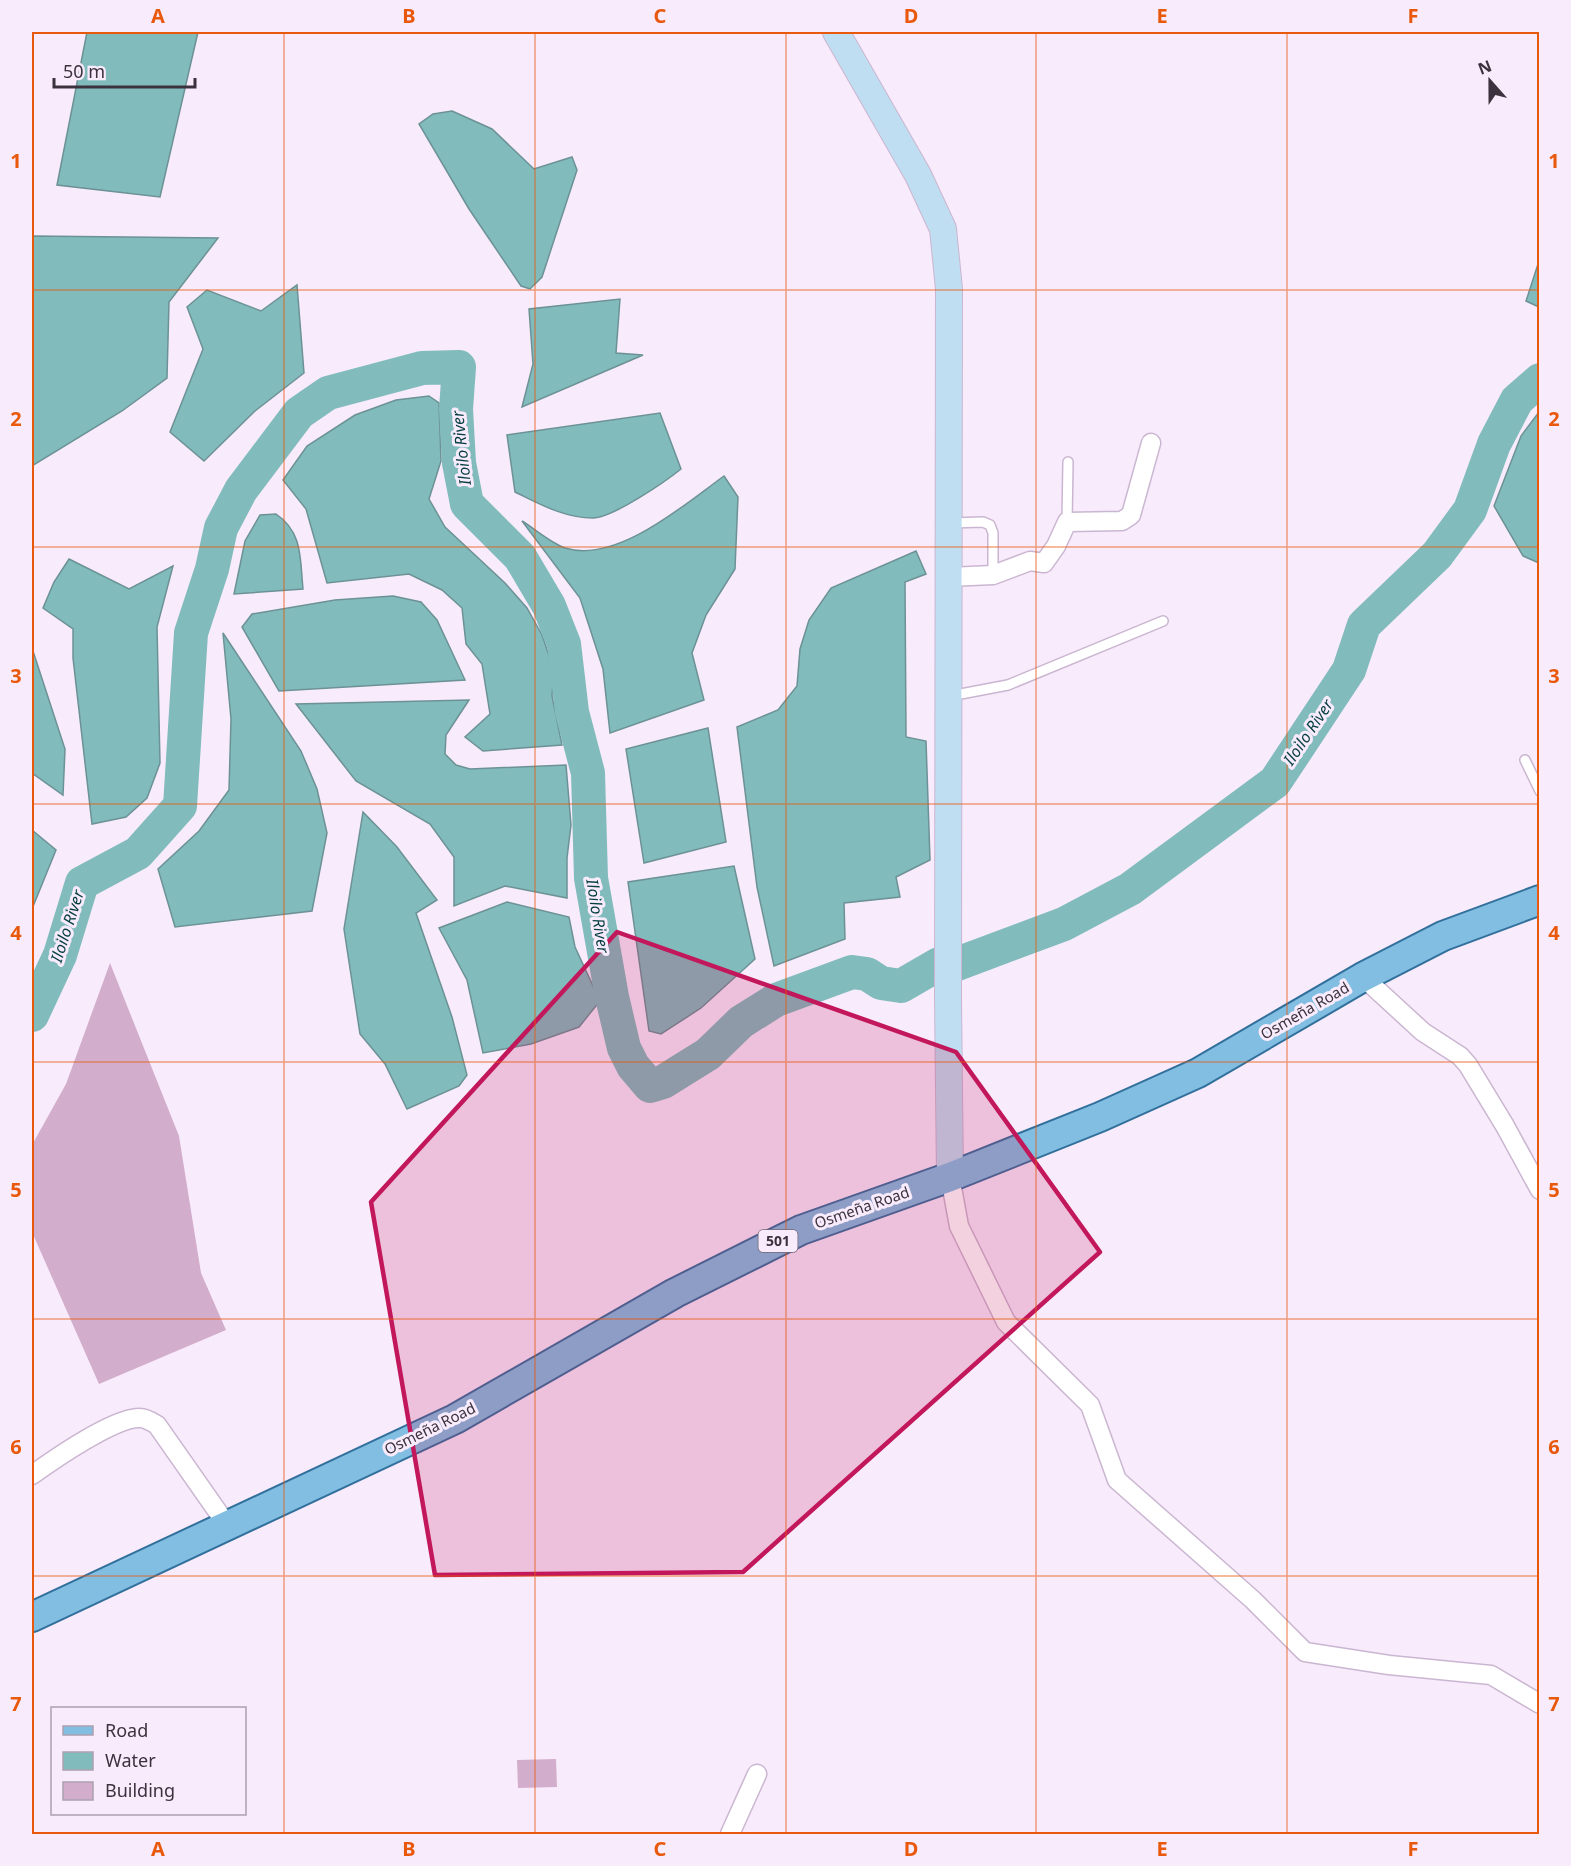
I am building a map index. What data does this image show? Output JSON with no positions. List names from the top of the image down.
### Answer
{
  "streets": {
    "main road": ["Osmeña Road", "501"]
  },
  "water": ["Iloilo River"],
  "legend": ["Road", "Water", "Building"],
  "scale_bar": "50 m",
  "north": "top",
  "grid": {
    "columns": [
      "A",
      "B",
      "C",
      "D",
      "E",
      "F"
    ],
    "rows": [
      "1",
      "2",
      "3",
      "4",
      "5",
      "6",
      "7"
    ]
  }
}
